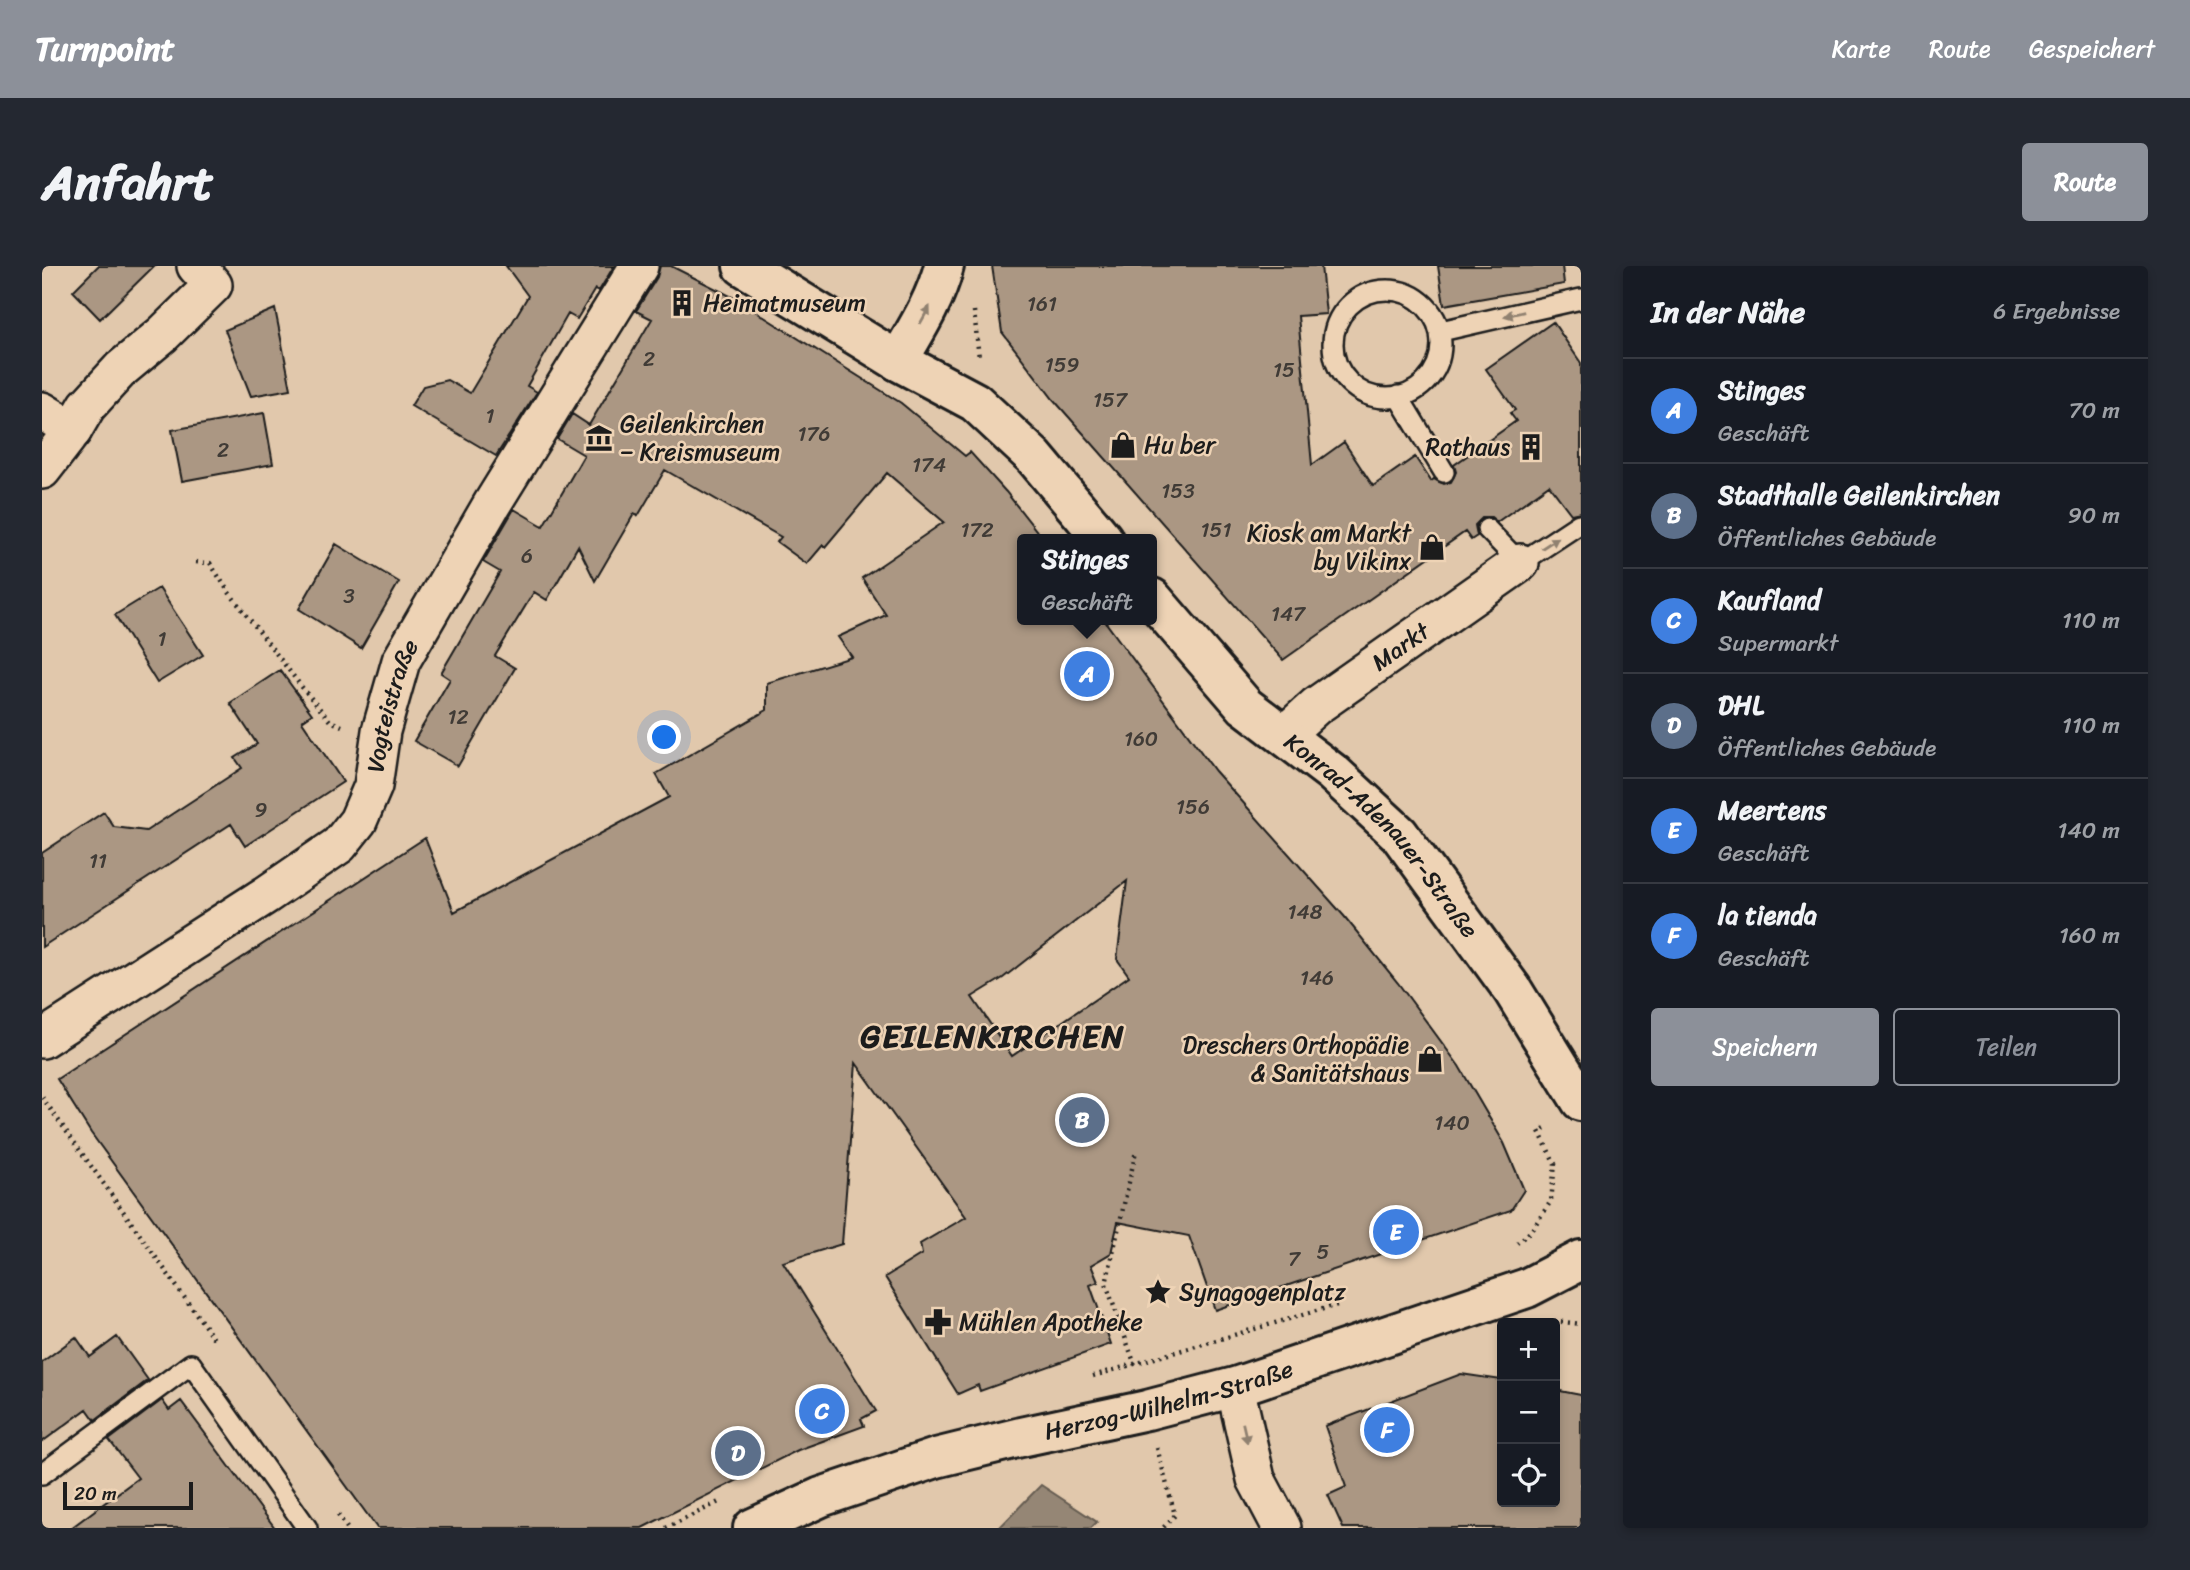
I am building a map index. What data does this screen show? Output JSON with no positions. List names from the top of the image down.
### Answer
{
  "streets": {
    "street": [
      "Markt",
      "Vogteistraße",
      "Konrad-Adenauer-Straße",
      "Herzog-Wilhelm-Straße"
    ]
  },
  "crossings": [
    ["Markt", "Konrad-Adenauer-Straße"]
  ],
  "districts": ["GEILENKIRCHEN"],
  "places": {
    "building": ["Heimatmuseum", "Rathaus"],
    "museum": ["Geilenkirchen – Kreismuseum"],
    "shop": ["Hu ber", "Kiosk am Markt by Vikinx", "Dreschers Orthopädie & Sanitätshaus"],
    "place": ["Synagogenplatz"],
    "pharmacy": ["Mühlen Apotheke"]
  },
  "house_numbers": [
    "161",
    "2",
    "159",
    "15",
    "157",
    "1",
    "176",
    "2",
    "174",
    "153",
    "172",
    "151",
    "6",
    "3",
    "147",
    "1",
    "12",
    "160",
    "156",
    "9",
    "11",
    "148",
    "146",
    "140",
    "5",
    "7"
  ],
  "scale_bar": "20 m",
  "page": {
    "header": "Turnpoint",
    "nav": ["Karte", "Route", "Gespeichert"],
    "title": "Anfahrt",
    "buttons": [
      "Route",
      ["Speichern", "Teilen"]
    ],
    "heading": ["In der Nähe", "6 Ergebnisse"],
    "list": [
      {
        "mark": "A",
        "name": "Stinges",
        "note": "Geschäft",
        "value": "70 m"
      },
      {
        "mark": "B",
        "name": "Stadthalle Geilenkirchen",
        "note": "Öffentliches Gebäude",
        "value": "90 m"
      },
      {
        "mark": "C",
        "name": "Kaufland",
        "note": "Supermarkt",
        "value": "110 m"
      },
      {
        "mark": "D",
        "name": "DHL",
        "note": "Öffentliches Gebäude",
        "value": "110 m"
      },
      {
        "mark": "E",
        "name": "Meertens",
        "note": "Geschäft",
        "value": "140 m"
      },
      {
        "mark": "F",
        "name": "la tienda",
        "note": "Geschäft",
        "value": "160 m"
      }
    ],
    "popup": ["Stinges", "Geschäft"],
    "pins": [
      "A",
      "B",
      "E",
      "C",
      "F",
      "D"
    ],
    "map_buttons": ["+", "−"],
    "scale": "20 m"
  }
}
